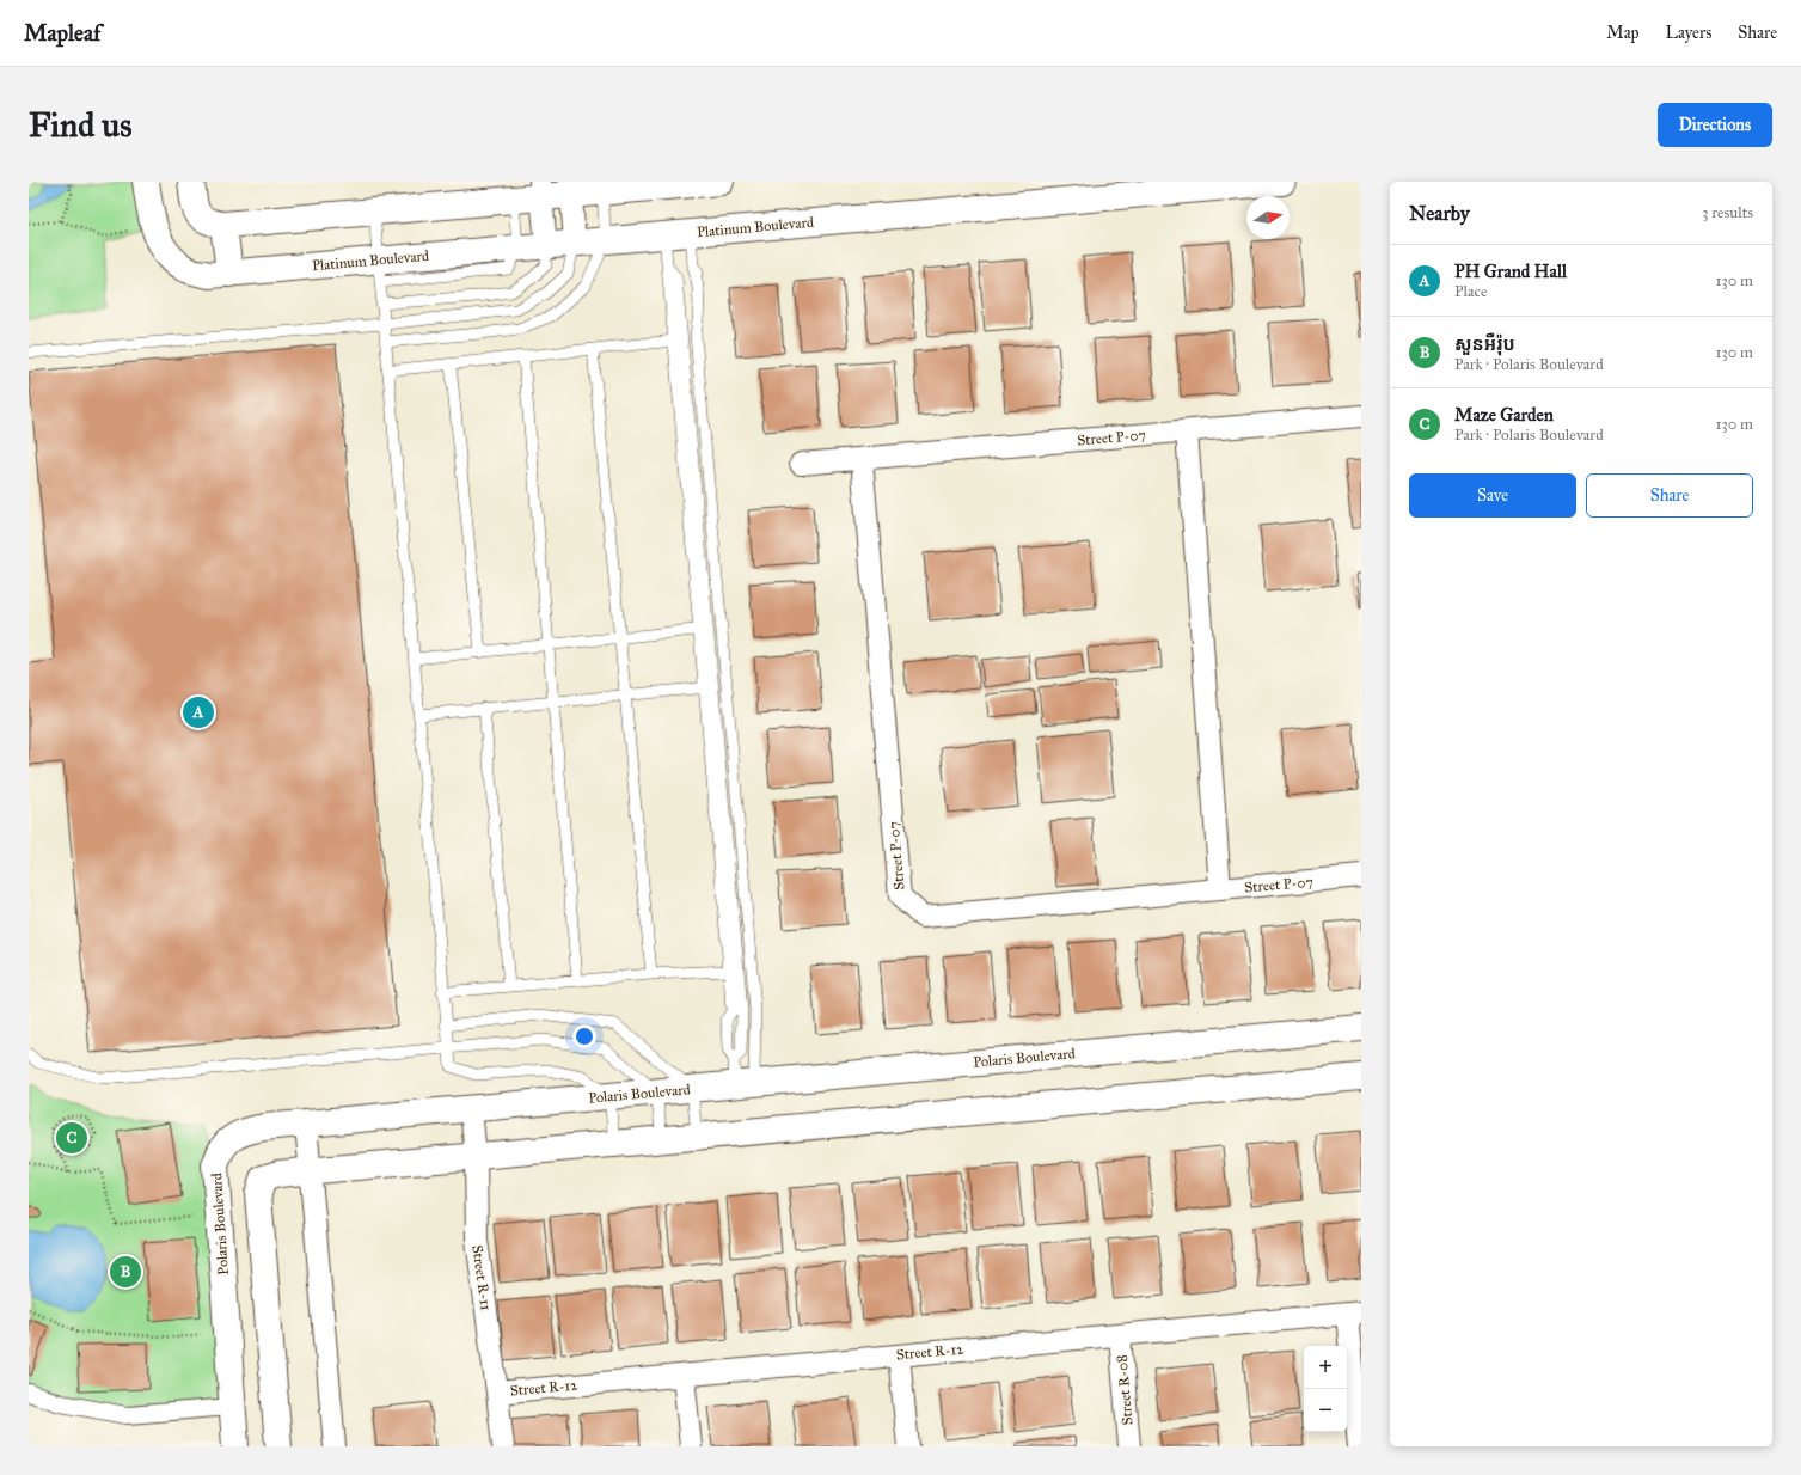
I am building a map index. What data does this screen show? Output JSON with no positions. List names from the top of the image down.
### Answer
{
  "streets": {
    "street": [
      "Platinum Boulevard",
      "Street P-07",
      "Polaris Boulevard",
      "Street R-11",
      "Street R-12",
      "Street R-08"
    ]
  },
  "crossings": [
    ["Polaris Boulevard", "Street R-11"],
    ["Street R-11", "Street R-12"],
    ["Street R-12", "Street R-08"]
  ],
  "north": "right",
  "page": {
    "header": "Mapleaf",
    "nav": ["Map", "Layers", "Share"],
    "buttons": [
      "Directions",
      ["Save", "Share"]
    ],
    "title": "Find us",
    "heading": ["Nearby", "3 results"],
    "list": [
      {
        "mark": "A",
        "name": "PH Grand Hall",
        "note": "Place",
        "value": "130 m"
      },
      {
        "mark": "B",
        "name": "សួនអឺរ៉ុប",
        "note": "Park · Polaris Boulevard",
        "value": "130 m"
      },
      {
        "mark": "C",
        "name": "Maze Garden",
        "note": "Park · Polaris Boulevard",
        "value": "130 m"
      }
    ],
    "pins": ["A", "C", "B"],
    "map_buttons": ["+", "−"]
  }
}
